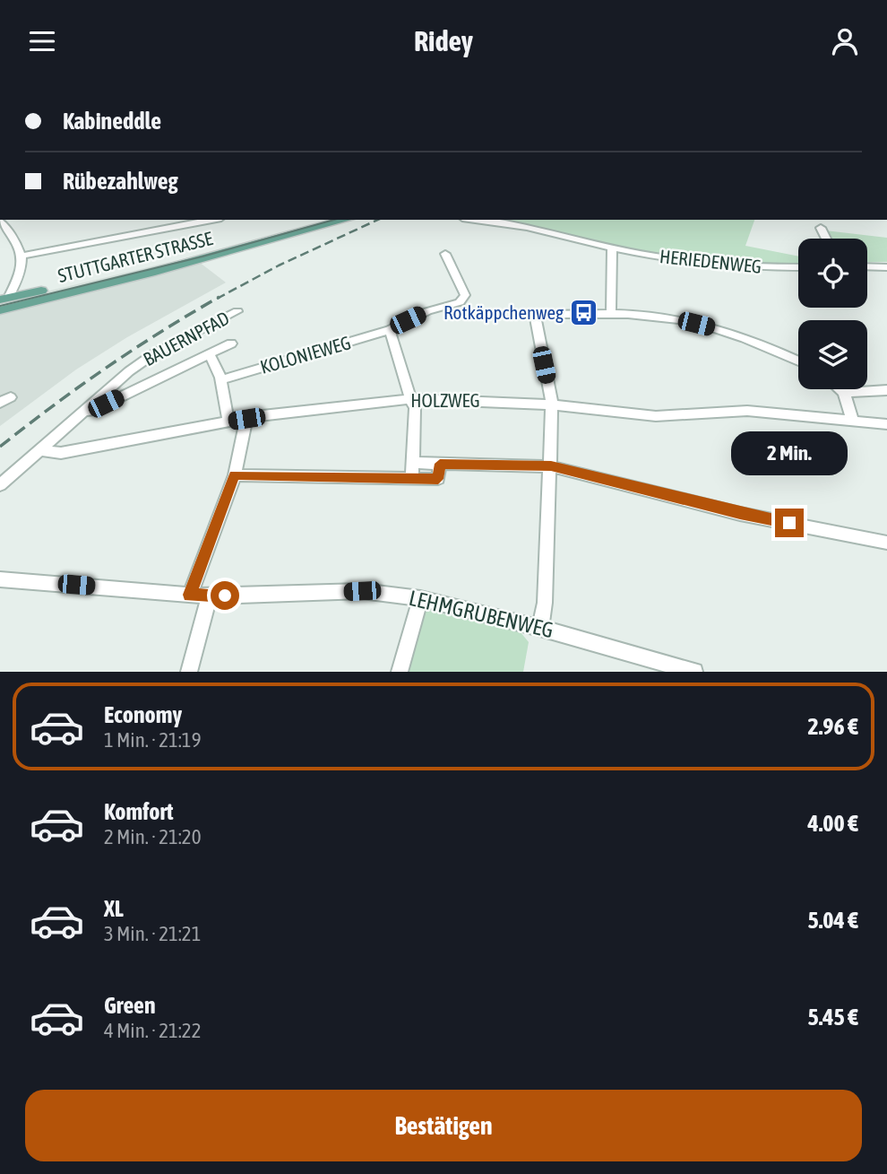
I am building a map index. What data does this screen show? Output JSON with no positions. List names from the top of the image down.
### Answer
{
  "streets": {
    "main road": ["STUTTGARTER STRASSE"],
    "street": [
      "HERIEDENWEG",
      "BAUERNPFAD",
      "KOLONIEWEG",
      "HOLZWEG",
      "LEHMGRUBENWEG"
    ]
  },
  "places": {
    "bus stop": ["Rotkäppchenweg"]
  },
  "page": {
    "header": "Ridey",
    "banner": ["Kabineddle", "Rübezahlweg"],
    "bubble": "2 Min.",
    "list": [
      {
        "name": "Economy",
        "note": "1 Min. · 21:19",
        "value": "2.96 €"
      },
      {
        "name": "Komfort",
        "note": "2 Min. · 21:20",
        "value": "4.00 €"
      },
      {
        "name": "XL",
        "note": "3 Min. · 21:21",
        "value": "5.04 €"
      },
      {
        "name": "Green",
        "note": "4 Min. · 21:22",
        "value": "5.45 €"
      }
    ],
    "buttons": "Bestätigen"
  }
}
